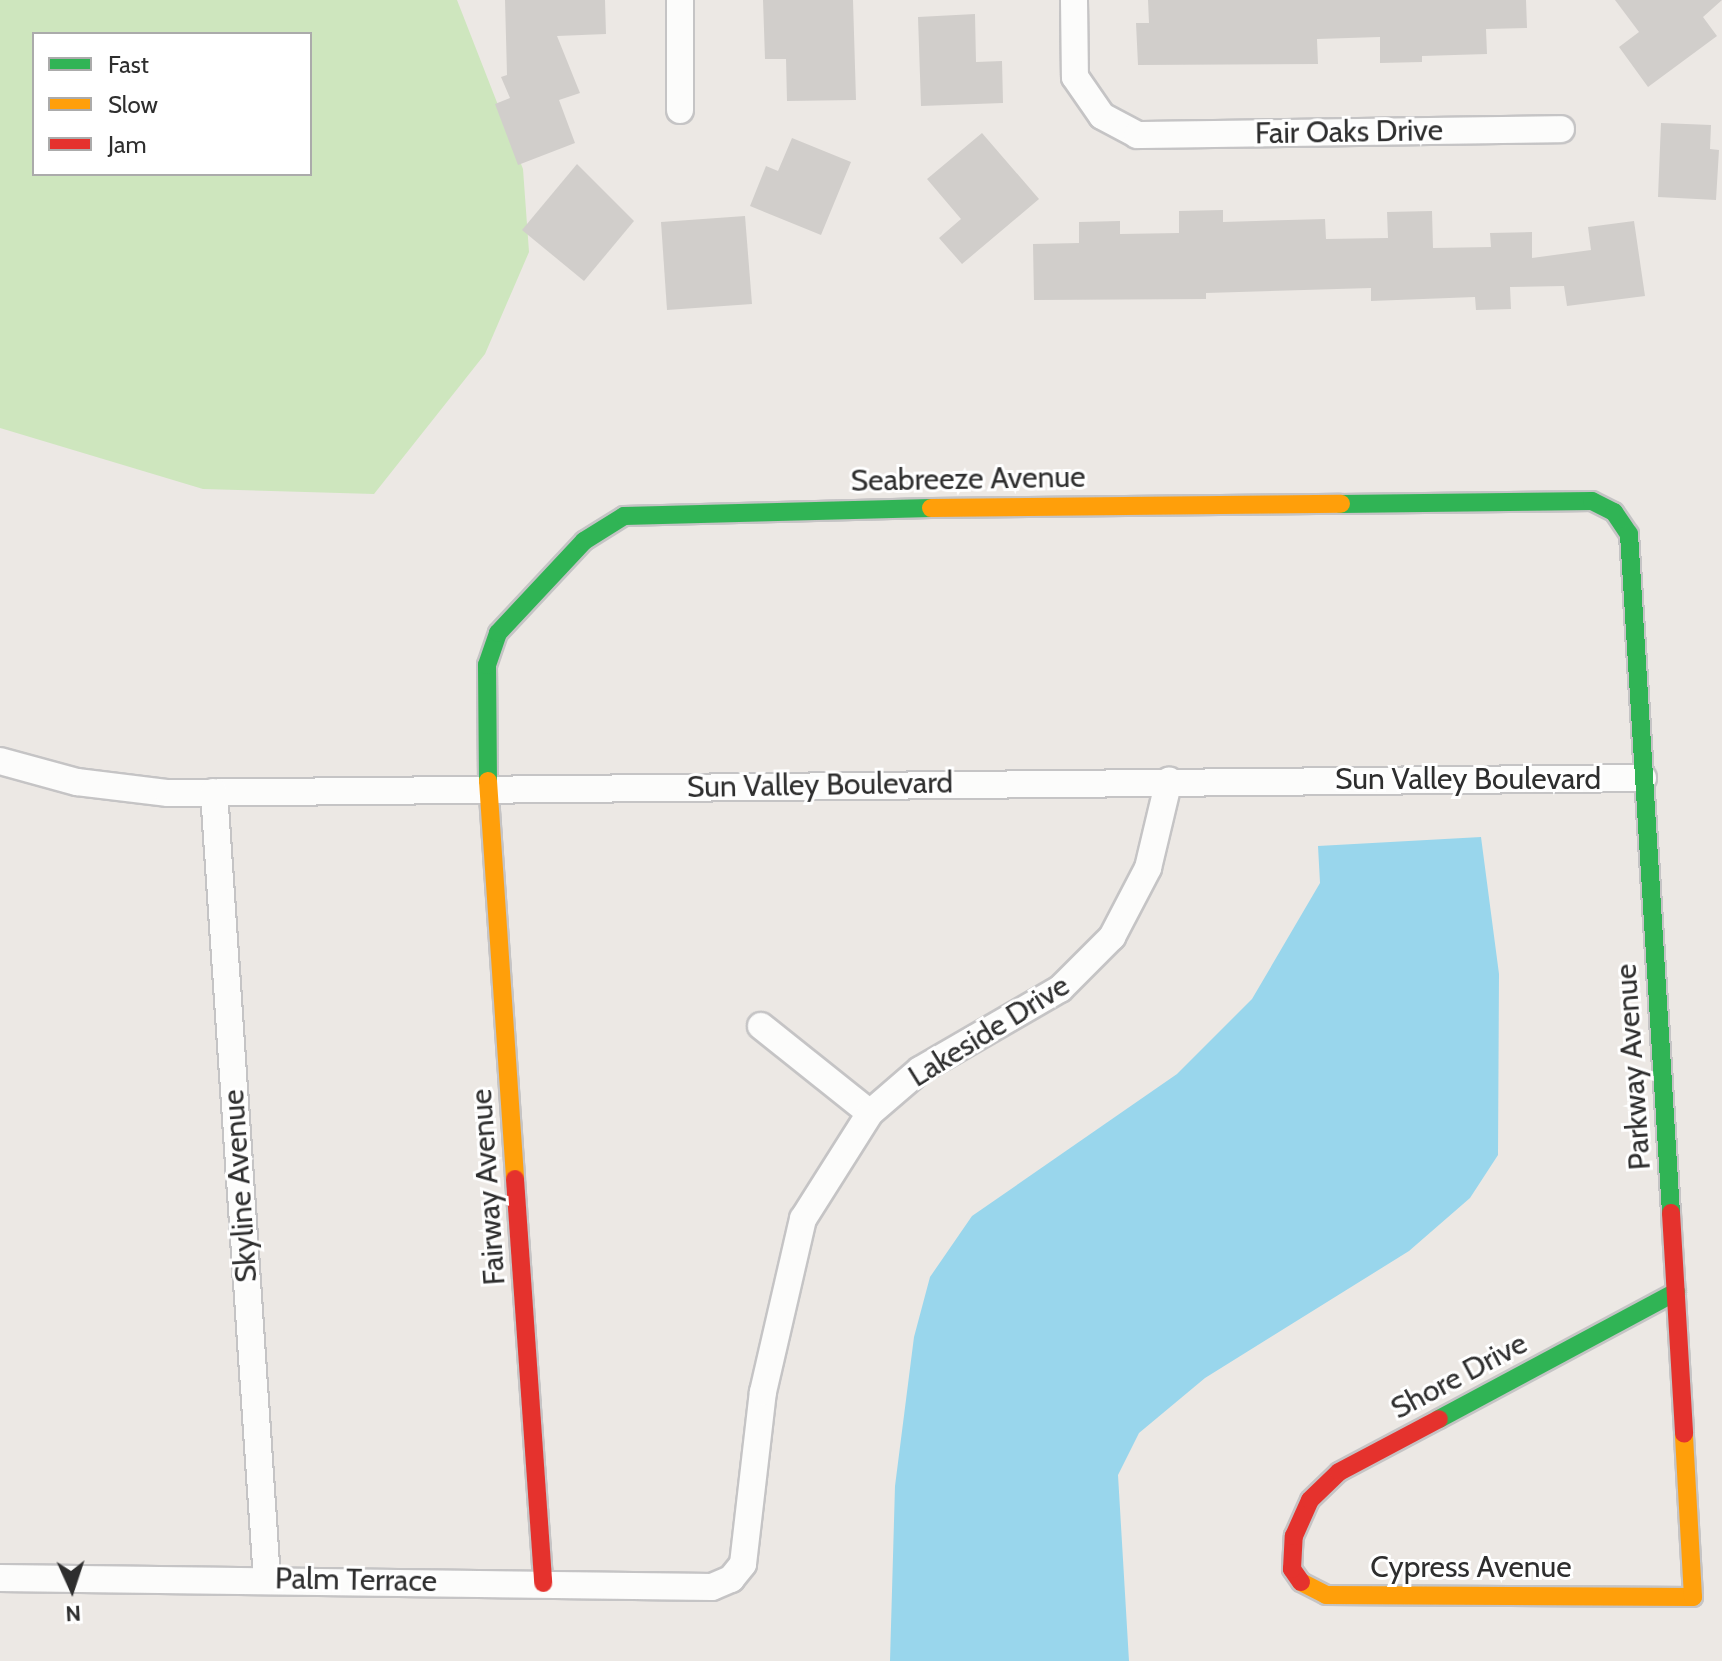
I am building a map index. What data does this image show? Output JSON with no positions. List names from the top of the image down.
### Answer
{
  "streets": {
    "street": [
      "Fair Oaks Drive",
      "Seabreeze Avenue",
      "Sun Valley Boulevard",
      "Lakeside Drive",
      "Parkway Avenue",
      "Skyline Avenue",
      "Fairway Avenue",
      "Shore Drive",
      "Cypress Avenue",
      "Palm Terrace"
    ]
  },
  "crossings": [
    ["Seabreeze Avenue", "Sun Valley Boulevard"],
    ["Seabreeze Avenue", "Parkway Avenue"],
    ["Seabreeze Avenue", "Fairway Avenue"],
    ["Sun Valley Boulevard", "Lakeside Drive"],
    ["Sun Valley Boulevard", "Parkway Avenue"],
    ["Sun Valley Boulevard", "Skyline Avenue"],
    ["Sun Valley Boulevard", "Fairway Avenue"],
    ["Lakeside Drive", "Palm Terrace"],
    ["Parkway Avenue", "Shore Drive"],
    ["Parkway Avenue", "Cypress Avenue"],
    ["Skyline Avenue", "Palm Terrace"],
    ["Fairway Avenue", "Palm Terrace"],
    ["Shore Drive", "Cypress Avenue"]
  ],
  "legend": ["Fast", "Slow", "Jam"],
  "north": "bottom"
}
